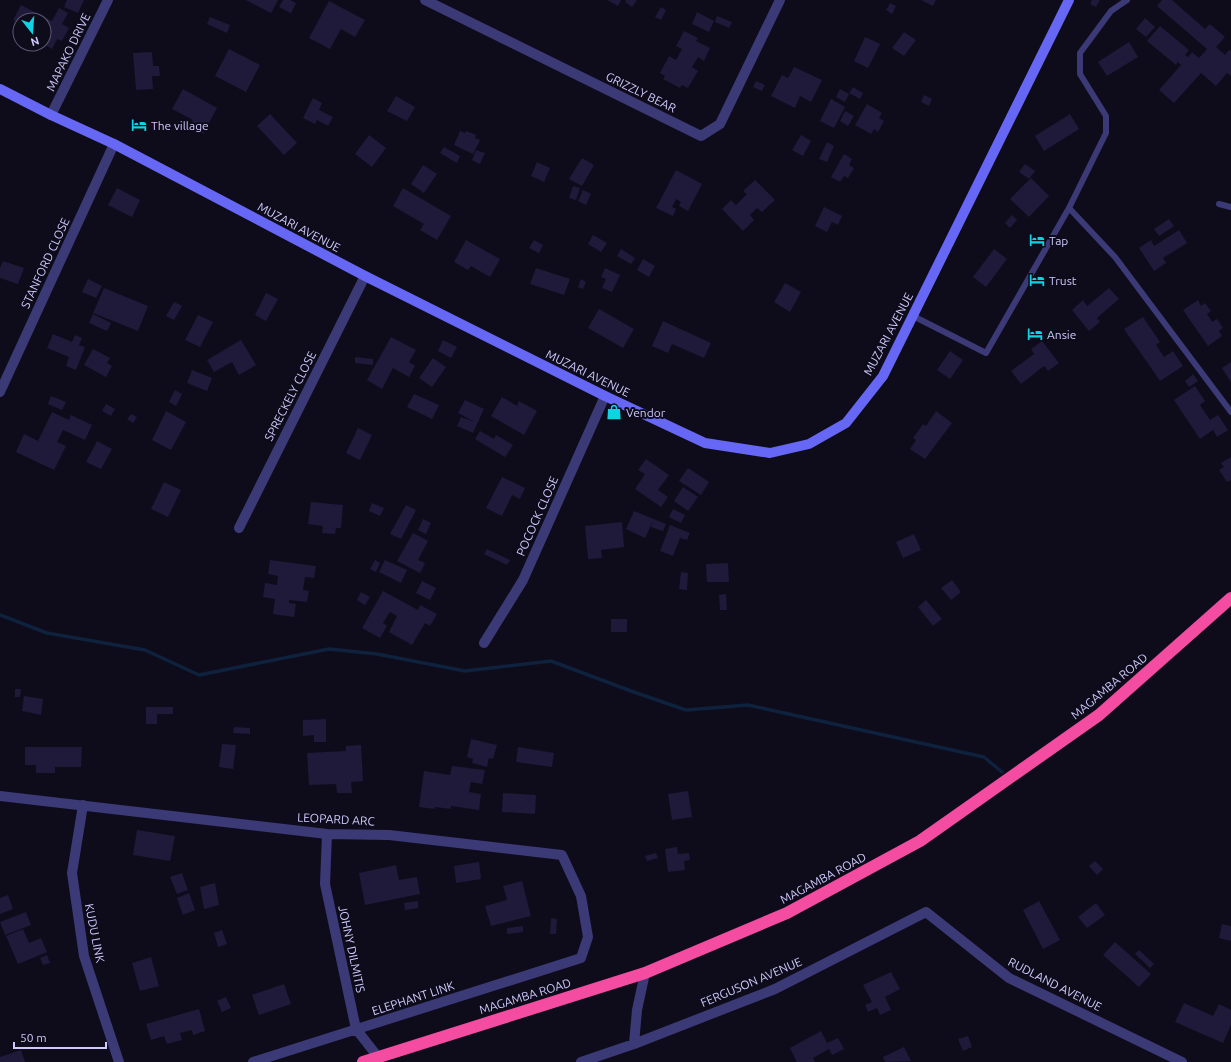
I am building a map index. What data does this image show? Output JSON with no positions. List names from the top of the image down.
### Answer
{
  "streets": {
    "highway": ["MAGAMBA ROAD"],
    "street": [
      "MAPAKO DRIVE",
      "GRIZZLY BEAR",
      "MUZARI AVENUE",
      "STANFORD CLOSE",
      "SPRECKELY CLOSE",
      "POCOCK CLOSE",
      "LEOPARD ARC",
      "KUDU LINK",
      "JOHNY DILMITIS",
      "FERGUSON AVENUE",
      "RUDLAND AVENUE",
      "ELEPHANT LINK"
    ]
  },
  "crossings": [
    ["MAPAKO DRIVE", "MUZARI AVENUE"],
    ["MUZARI AVENUE", "STANFORD CLOSE"],
    ["MUZARI AVENUE", "SPRECKELY CLOSE"],
    ["MUZARI AVENUE", "POCOCK CLOSE"],
    ["MAGAMBA ROAD", "JOHNY DILMITIS"],
    ["LEOPARD ARC", "KUDU LINK"],
    ["LEOPARD ARC", "JOHNY DILMITIS"],
    ["LEOPARD ARC", "ELEPHANT LINK"],
    ["JOHNY DILMITIS", "ELEPHANT LINK"],
    ["FERGUSON AVENUE", "RUDLAND AVENUE"]
  ],
  "places": {
    "hotel": [
      "The village",
      "Tap",
      "Trust",
      "Ansie"
    ],
    "shop": ["Vendor"]
  },
  "scale_bar": "50 m",
  "north": "bottom"
}
